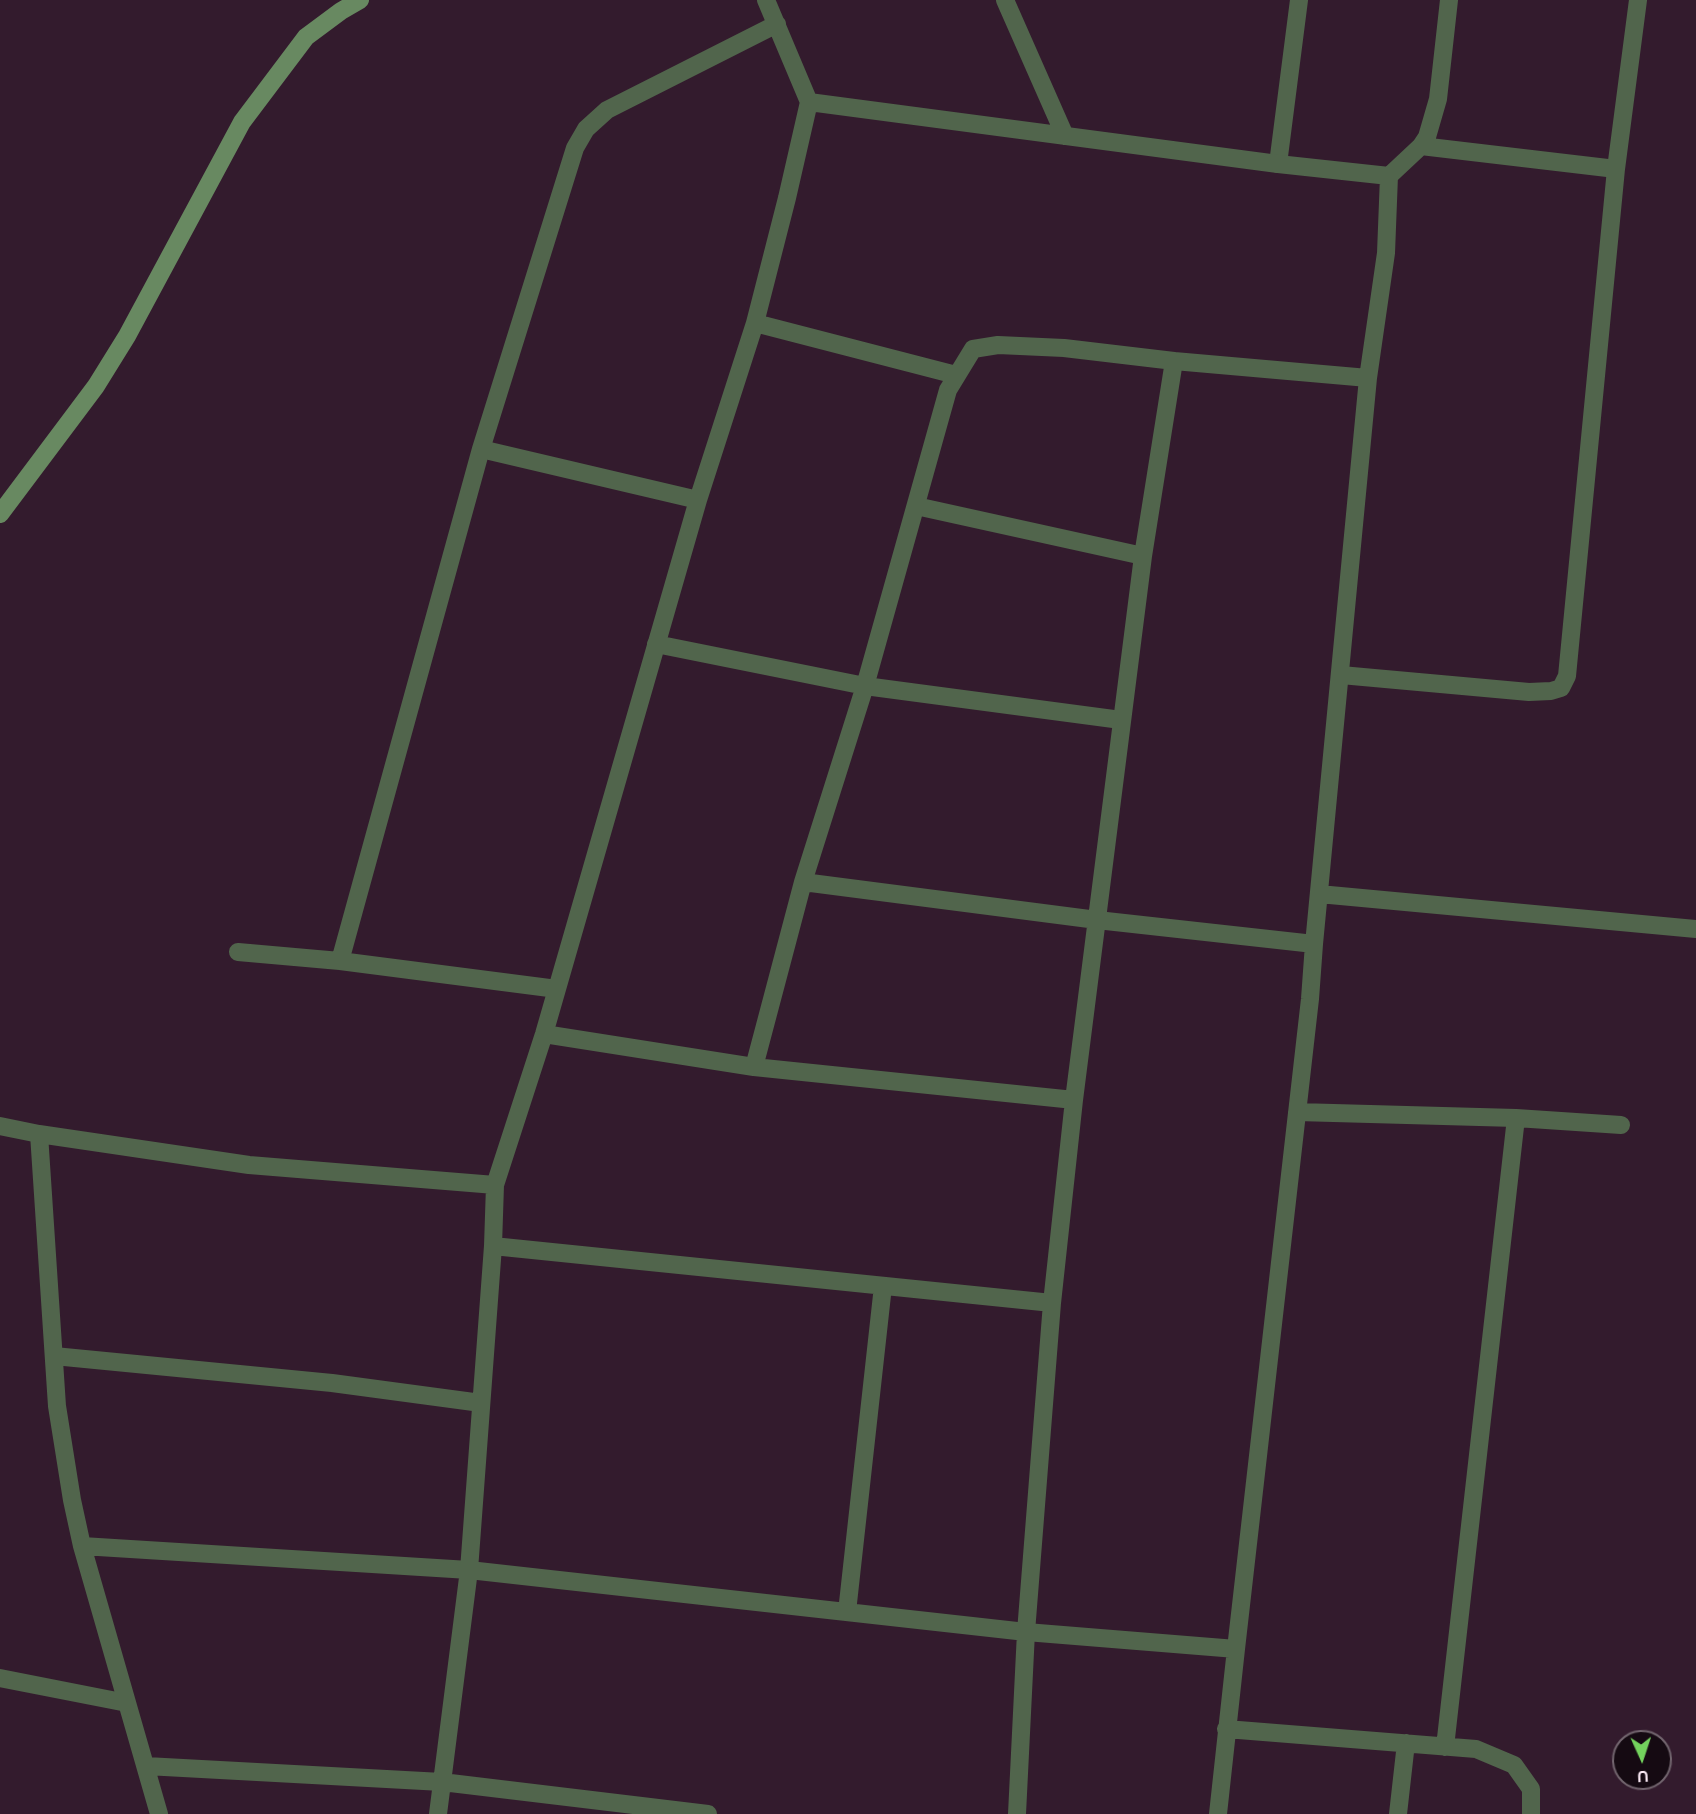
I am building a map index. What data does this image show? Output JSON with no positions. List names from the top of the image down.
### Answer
{
  "north": "bottom"
}
